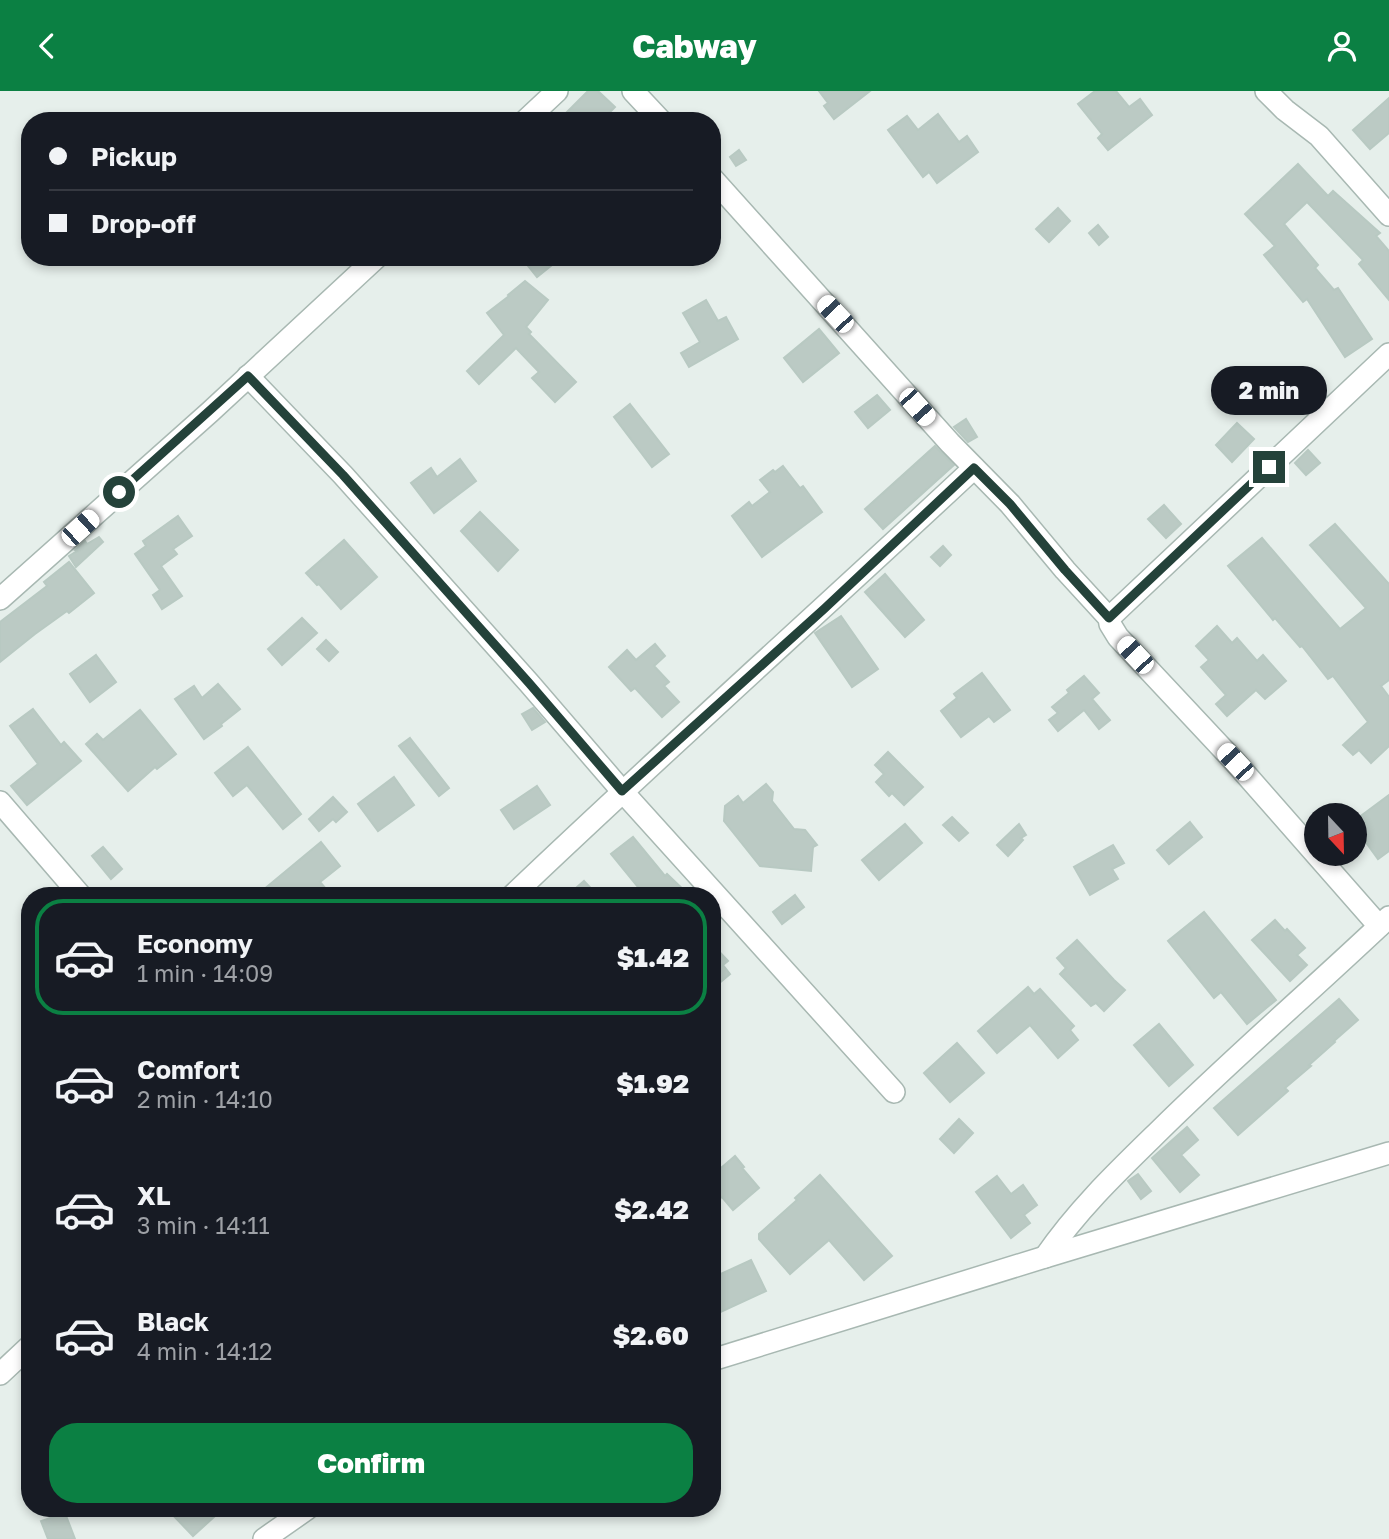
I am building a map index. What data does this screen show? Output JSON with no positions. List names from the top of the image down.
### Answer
{
  "north": "bottom",
  "page": {
    "header": "Cabway",
    "banner": ["Pickup", "Drop-off"],
    "bubble": "2 min",
    "list": [
      {
        "name": "Economy",
        "note": "1 min · 14:09",
        "value": "$1.42"
      },
      {
        "name": "Comfort",
        "note": "2 min · 14:10",
        "value": "$1.92"
      },
      {
        "name": "XL",
        "note": "3 min · 14:11",
        "value": "$2.42"
      },
      {
        "name": "Black",
        "note": "4 min · 14:12",
        "value": "$2.60"
      }
    ],
    "buttons": "Confirm"
  }
}
